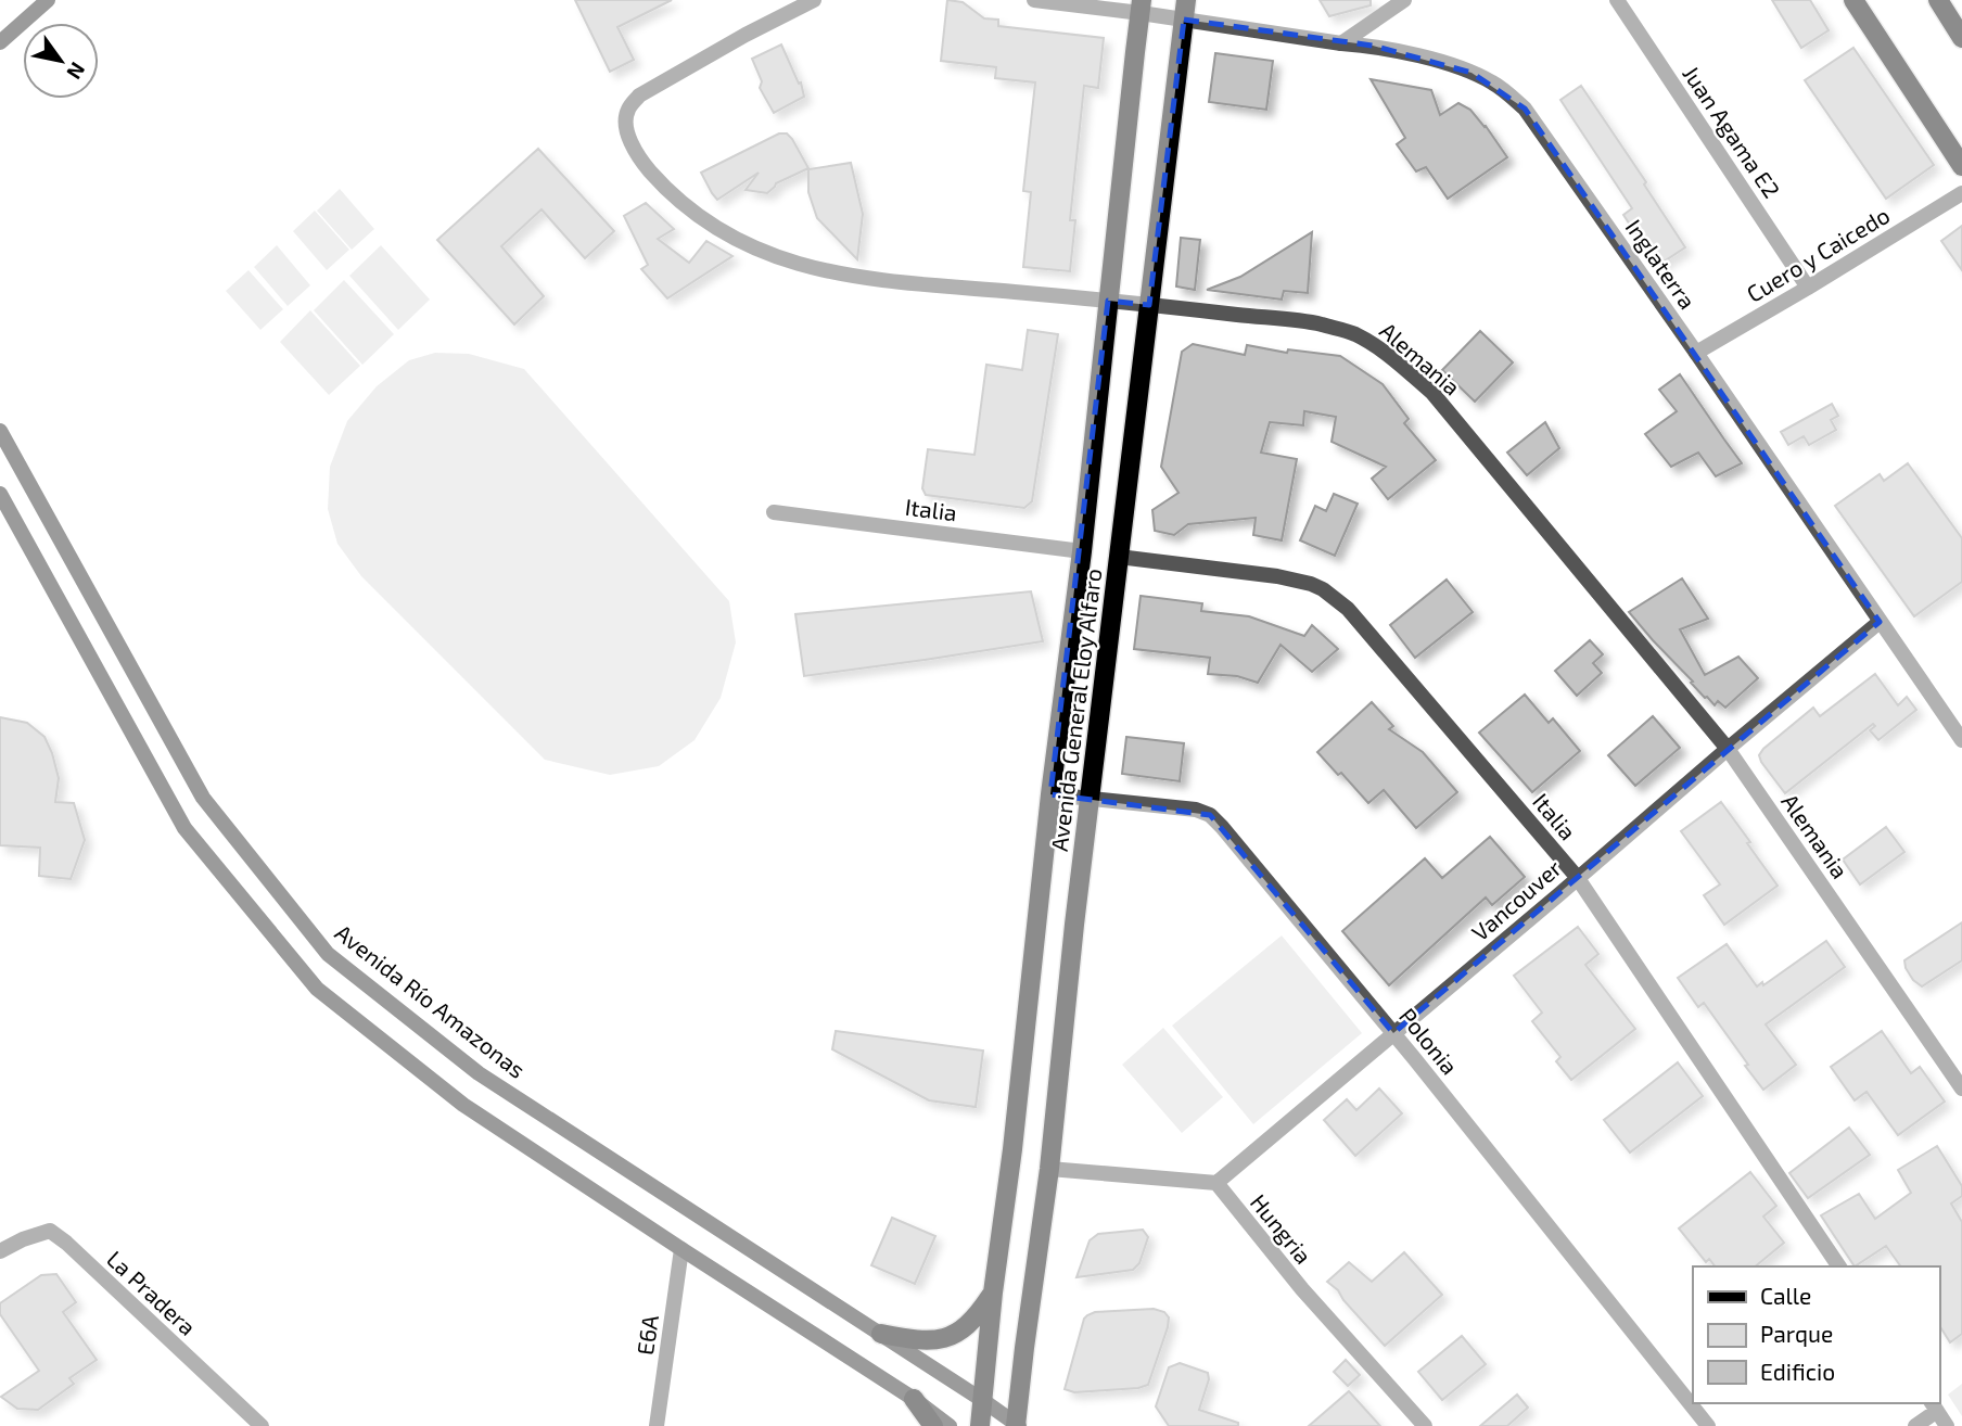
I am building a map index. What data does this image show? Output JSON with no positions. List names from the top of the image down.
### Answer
{
  "streets": {
    "main road": ["Avenida General Eloy Alfaro", "Avenida Río Amazonas"],
    "street": [
      "Juan Agama E2",
      "Cuero y Caicedo",
      "Inglaterra",
      "Alemania",
      "Italia",
      "Vancouver",
      "Polonia",
      "Hungria",
      "La Pradera",
      "E6A"
    ]
  },
  "crossings": [
    ["Juan Agama E2", "Cuero y Caicedo"],
    ["Cuero y Caicedo", "Inglaterra"],
    ["Inglaterra", "Avenida General Eloy Alfaro"],
    ["Inglaterra", "Vancouver"],
    ["Alemania", "Avenida General Eloy Alfaro"],
    ["Alemania", "Vancouver"],
    ["Italia", "Avenida General Eloy Alfaro"],
    ["Italia", "Vancouver"],
    ["Avenida General Eloy Alfaro", "Avenida Río Amazonas"],
    ["Avenida General Eloy Alfaro", "Polonia"],
    ["Vancouver", "Polonia"],
    ["Vancouver", "Hungria"]
  ],
  "legend": ["Calle", "Parque", "Edificio"],
  "north": "bottom right"
}
